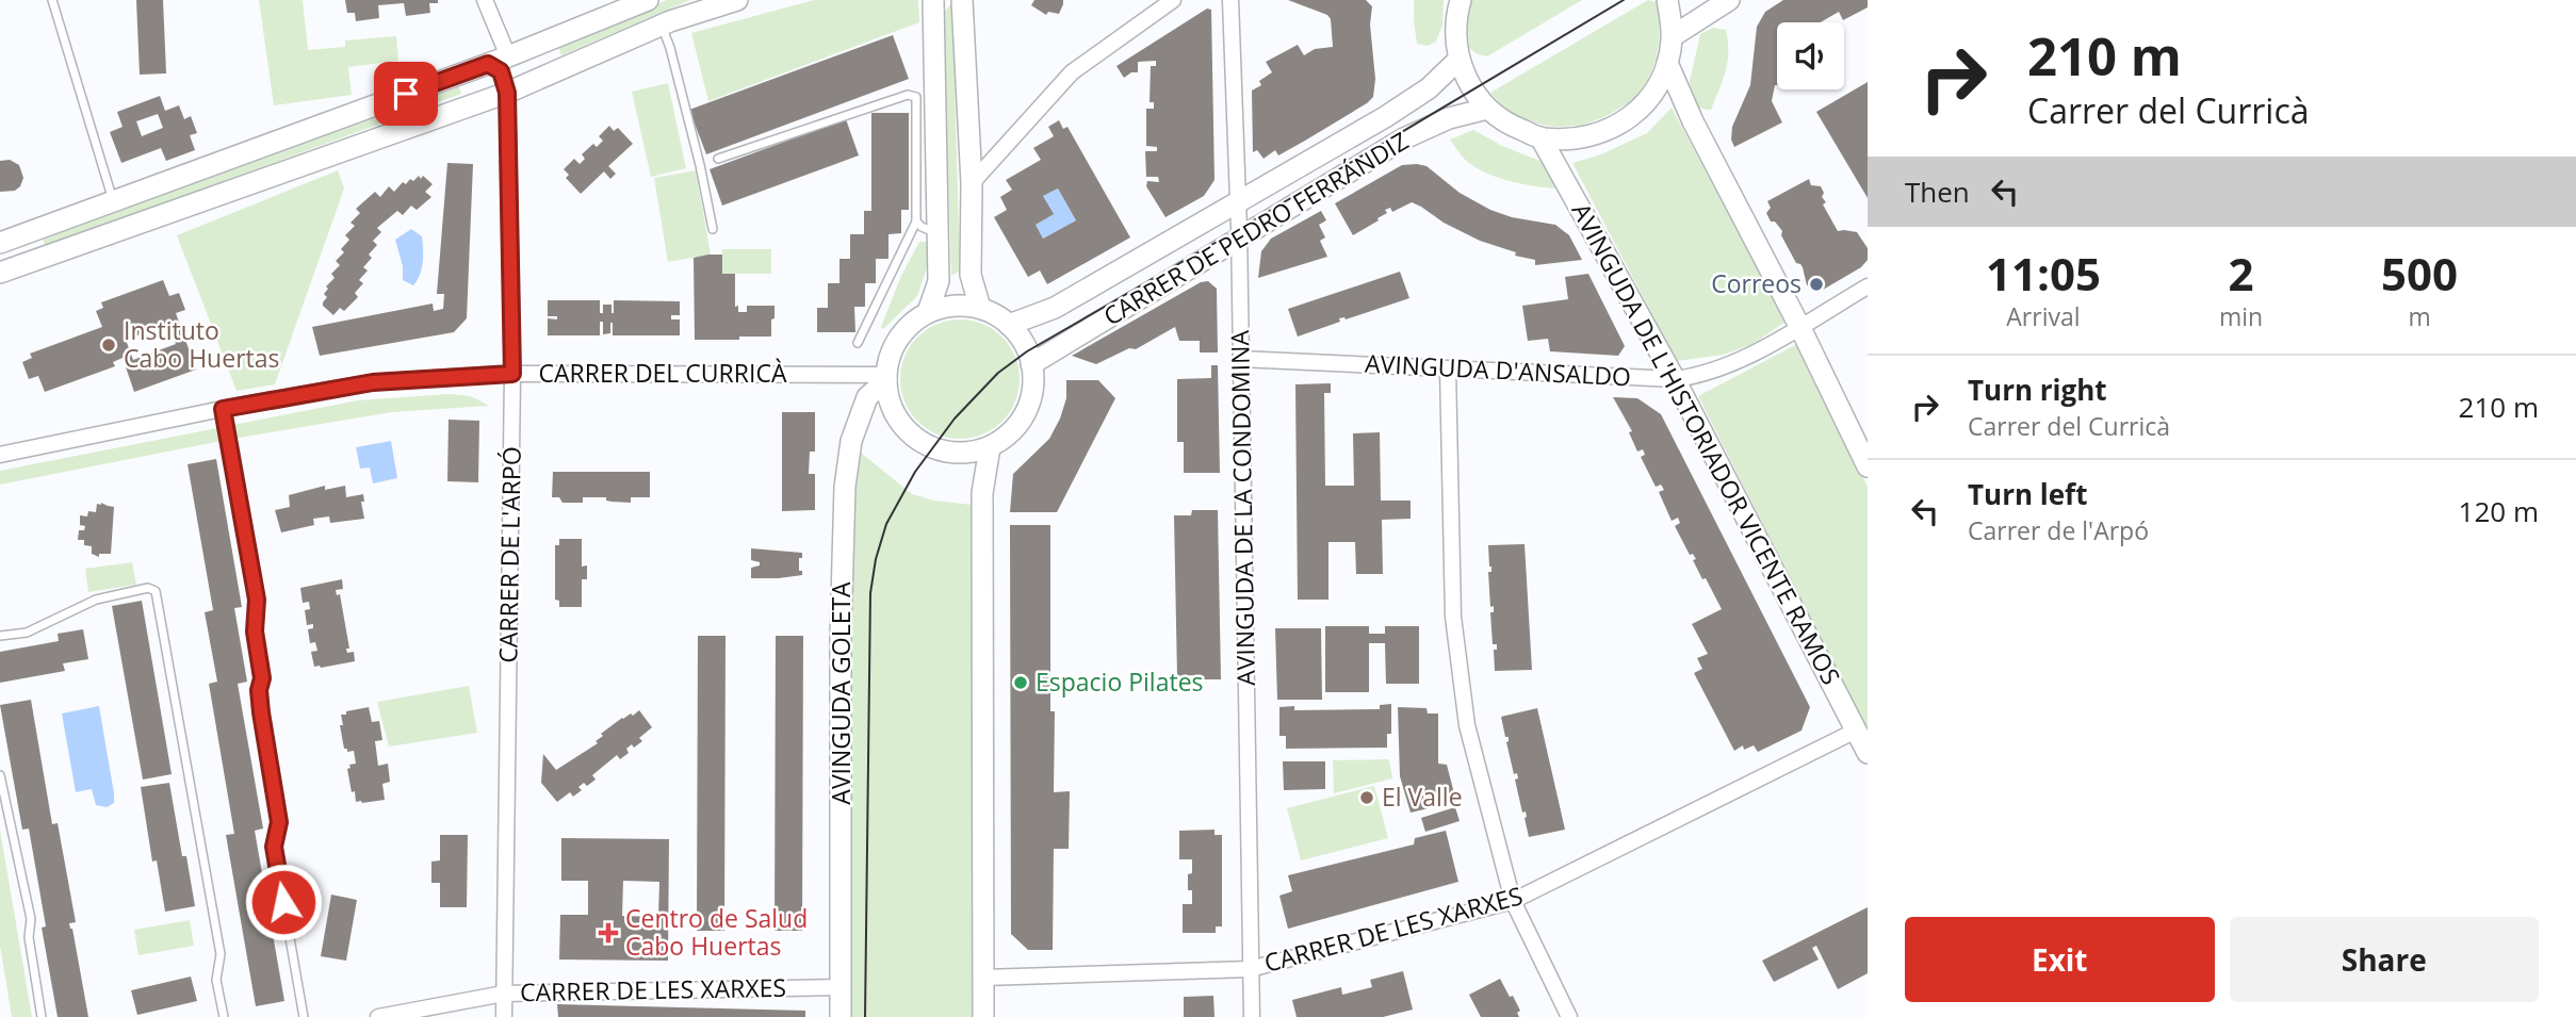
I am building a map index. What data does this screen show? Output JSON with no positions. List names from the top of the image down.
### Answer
{
  "streets": {
    "street": [
      "CARRER DE PEDRO FERRÁNDIZ",
      "AVINGUDA D'ANSALDO",
      "CARRER DEL CURRICÀ",
      "AVINGUDA DE L'HISTORIADOR VICENTE RAMOS",
      "AVINGUDA DE LA CONDOMINA",
      "CARRER DE L'ARPÓ",
      "AVINGUDA GOLETA",
      "CARRER DE LES XARXES"
    ]
  },
  "crossings": [
    ["CARRER DE PEDRO FERRÁNDIZ", "CARRER DEL CURRICÀ"],
    ["CARRER DE PEDRO FERRÁNDIZ", "AVINGUDA DE LA CONDOMINA"],
    ["CARRER DE PEDRO FERRÁNDIZ", "AVINGUDA GOLETA"],
    ["AVINGUDA D'ANSALDO", "AVINGUDA DE L'HISTORIADOR VICENTE RAMOS"],
    ["AVINGUDA D'ANSALDO", "AVINGUDA DE LA CONDOMINA"],
    ["CARRER DEL CURRICÀ", "CARRER DE L'ARPÓ"],
    ["CARRER DEL CURRICÀ", "AVINGUDA GOLETA"],
    ["AVINGUDA DE L'HISTORIADOR VICENTE RAMOS", "CARRER DE LES XARXES"],
    ["AVINGUDA DE LA CONDOMINA", "CARRER DE LES XARXES"],
    ["CARRER DE L'ARPÓ", "CARRER DE LES XARXES"],
    ["AVINGUDA GOLETA", "CARRER DE LES XARXES"]
  ],
  "places": {
    "other": [
      "Correos",
      "Instituto Cabo Huertas",
      "Espacio Pilates",
      "El Valle"
    ],
    "health": ["Centro de Salud Cabo Huertas"]
  },
  "page": {
    "turn": ["210 m", "Carrer del Curricà"],
    "then": "Then",
    "eta": [
      "11:05",
      "Arrival",
      "2",
      "min",
      "500",
      "m"
    ],
    "list": [
      {
        "name": "Turn right",
        "note": "Carrer del Curricà",
        "value": "210 m"
      },
      {
        "name": "Turn left",
        "note": "Carrer de l'Arpó",
        "value": "120 m"
      }
    ],
    "buttons": ["Exit", "Share"]
  }
}
